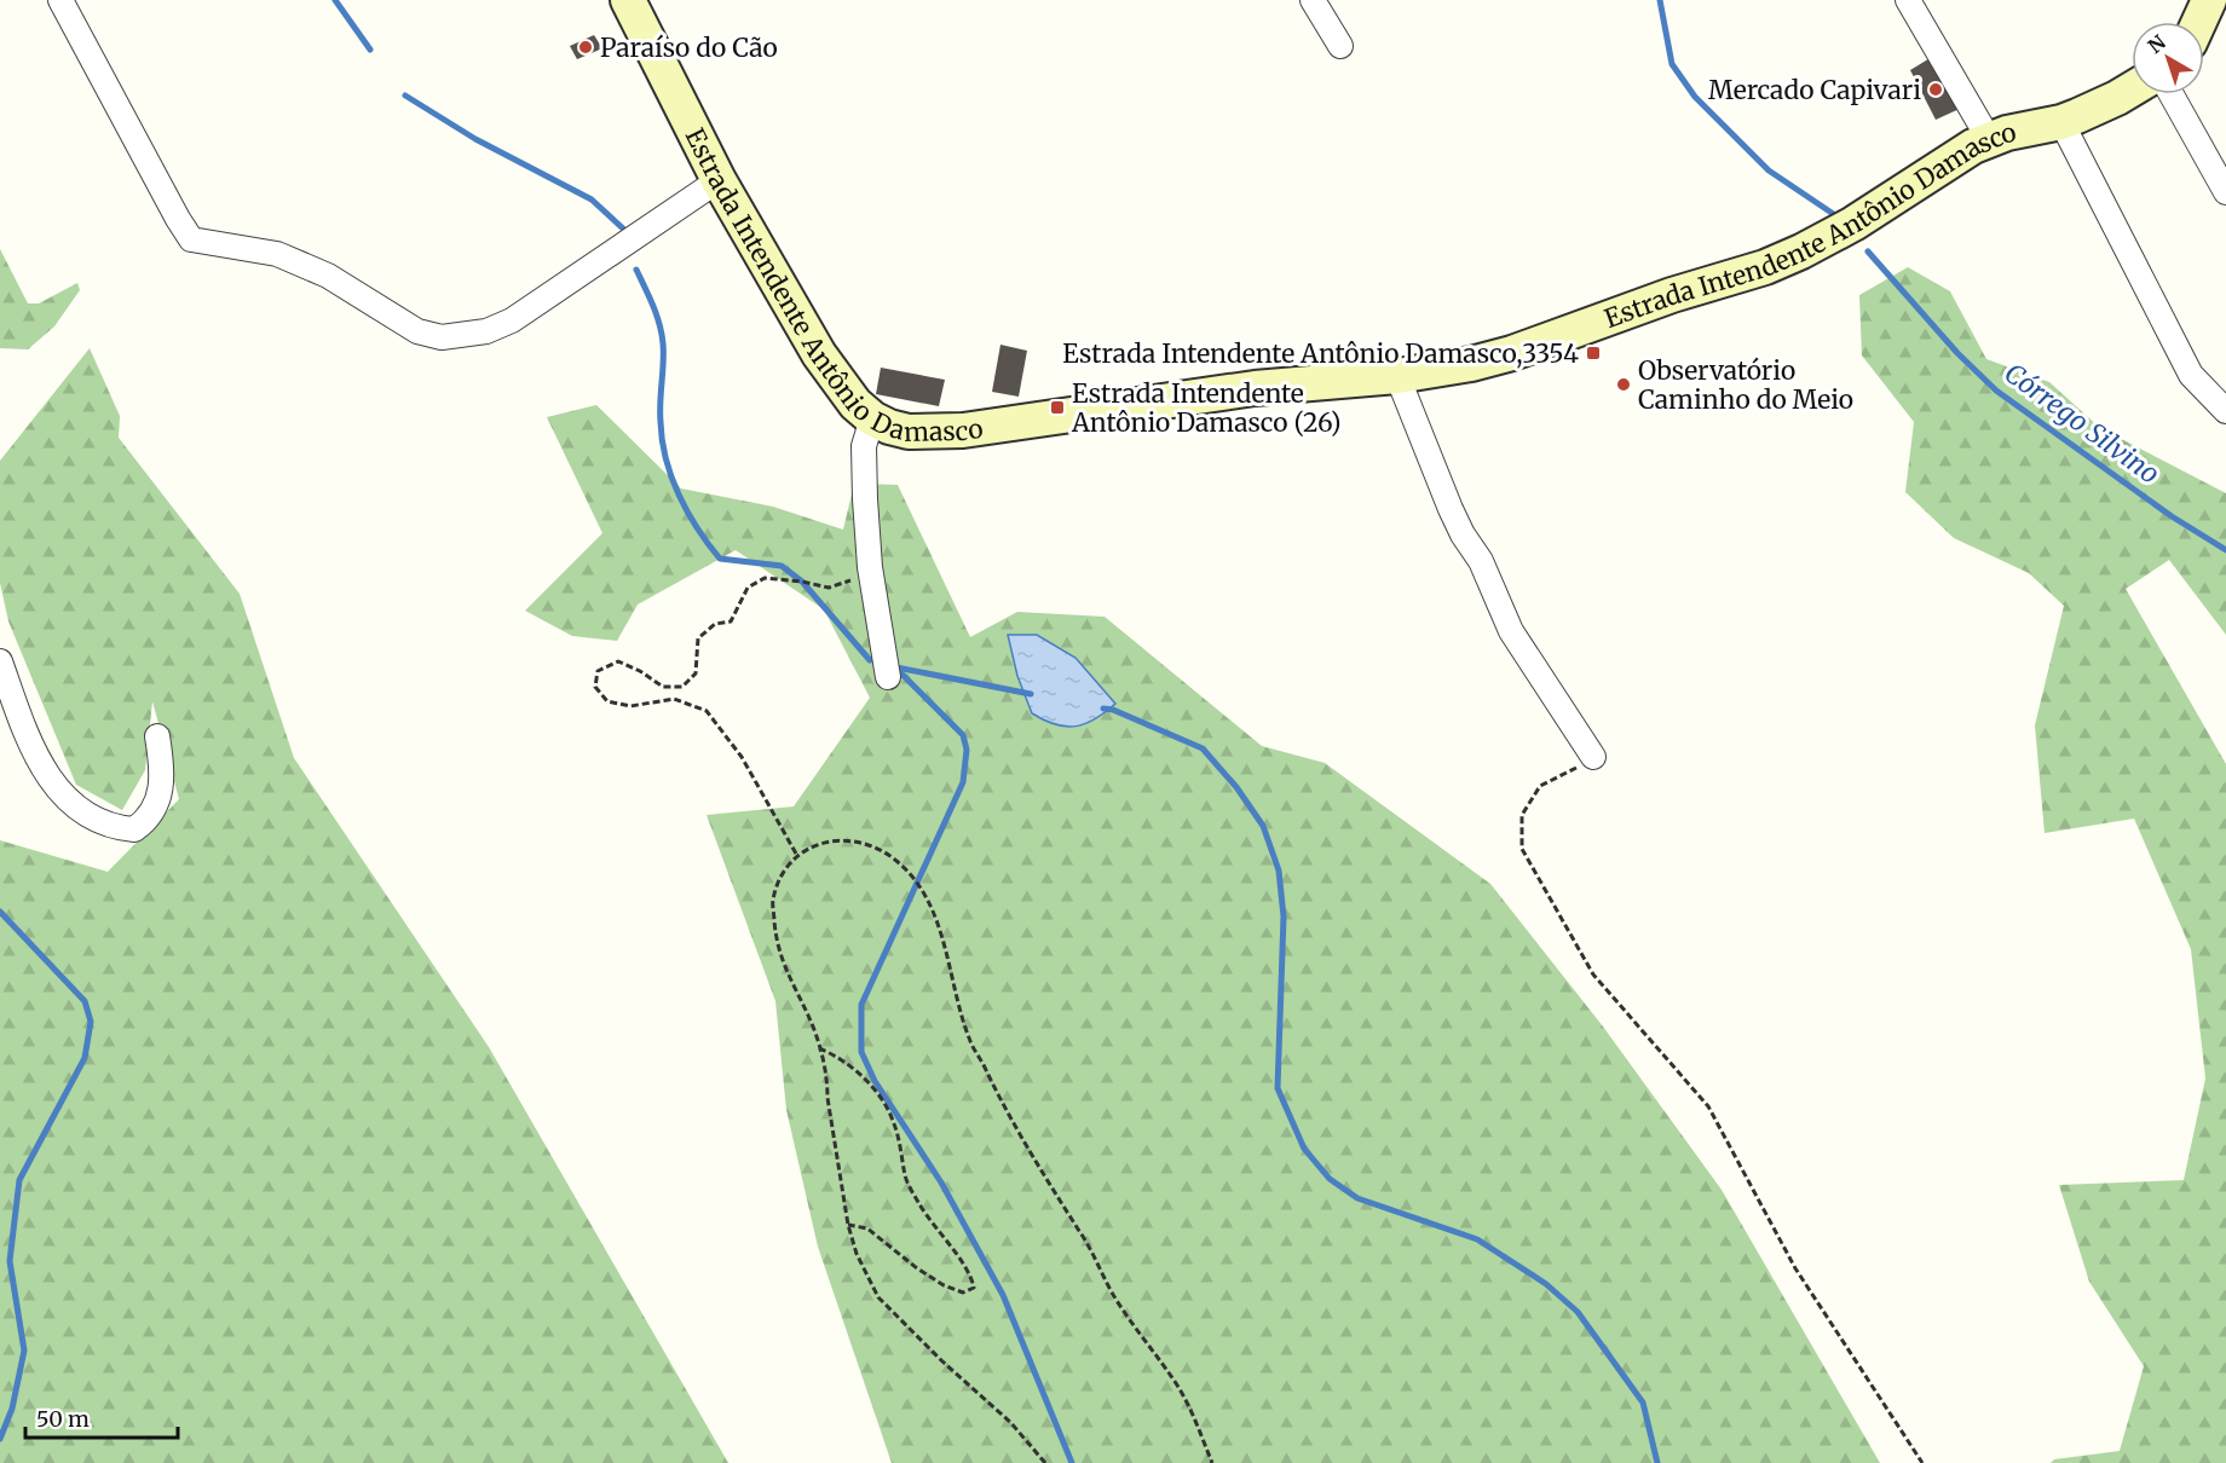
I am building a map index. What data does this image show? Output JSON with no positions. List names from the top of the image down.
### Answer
{
  "streets": {
    "main road": ["Estrada Intendente Antônio Damasco"]
  },
  "water": ["Córrego Silvino"],
  "places": {
    "other": ["Paraíso do Cão", "Mercado Capivari", "Observatório Caminho do Meio"],
    "transit": ["Estrada Intendente Antônio Damasco,3354", "Estrada Intendente Antônio Damasco (26)"]
  },
  "scale_bar": "50 m",
  "north": "top left"
}
